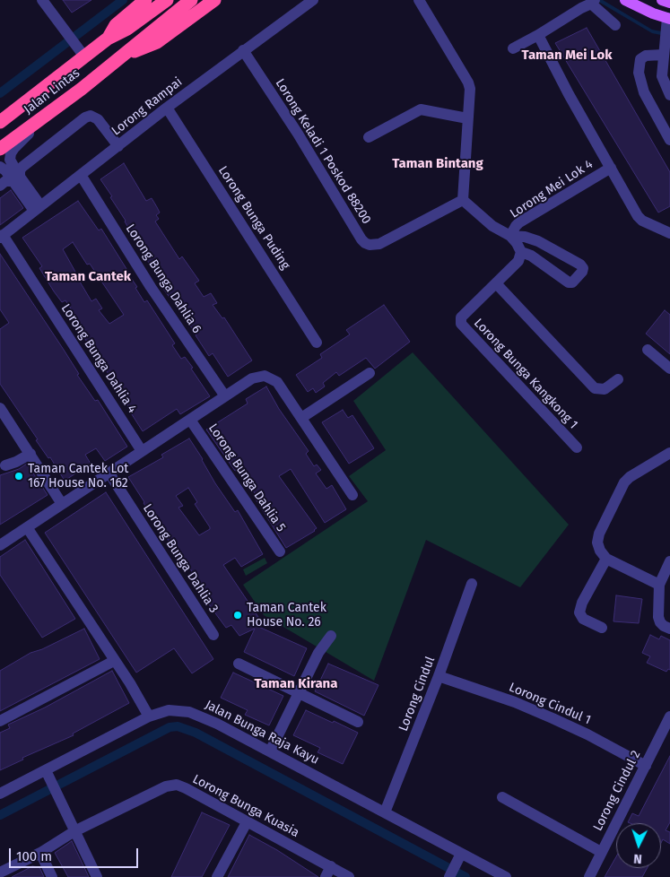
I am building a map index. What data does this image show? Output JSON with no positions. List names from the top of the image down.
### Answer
{
  "streets": {
    "highway": ["Jalan Lintas"],
    "street": [
      "Lorong Rampai",
      "Lorong Keladi 1 Poskod 88200",
      "Lorong Mei Lok 4",
      "Lorong Bunga Puding",
      "Lorong Bunga Dahlia 6",
      "Lorong Bunga Dahlia 4",
      "Lorong Bunga Kangkong 1",
      "Lorong Bunga Dahlia 5",
      "Lorong Bunga Dahlia 3",
      "Lorong Cindul",
      "Lorong Cindul 1",
      "Jalan Bunga Raja Kayu",
      "Lorong Cindul 2",
      "Lorong Bunga Kuasia"
    ]
  },
  "crossings": [
    ["Lorong Rampai", "Lorong Keladi 1 Poskod 88200"],
    ["Lorong Rampai", "Lorong Bunga Puding"],
    ["Lorong Rampai", "Lorong Bunga Dahlia 6"],
    ["Lorong Rampai", "Lorong Bunga Dahlia 4"],
    ["Lorong Cindul", "Lorong Cindul 1"],
    ["Lorong Cindul", "Jalan Bunga Raja Kayu"],
    ["Lorong Cindul 1", "Lorong Cindul 2"]
  ],
  "districts": [
    "Taman Mei Lok",
    "Taman Bintang",
    "Taman Cantek",
    "Taman Kirana"
  ],
  "places": ["Taman Cantek Lot 167 House No. 162", "Taman Cantek House No. 26"],
  "scale_bar": "100 m",
  "north": "bottom"
}
